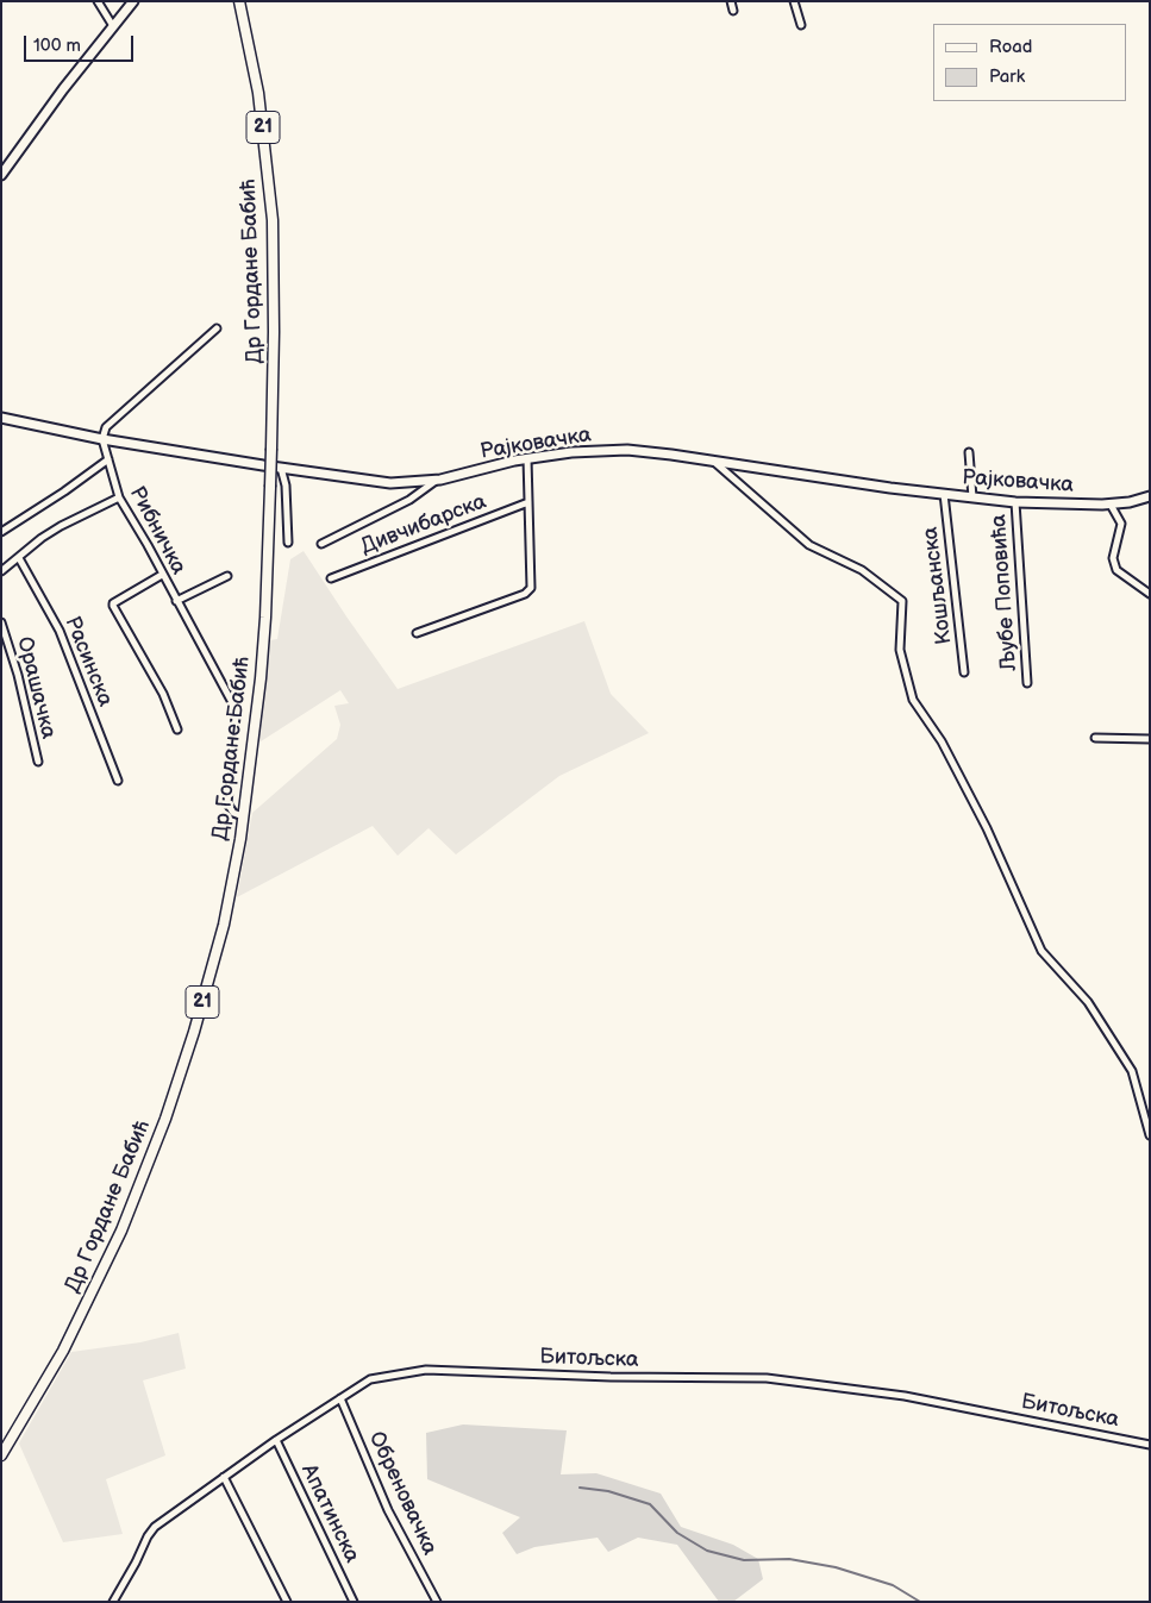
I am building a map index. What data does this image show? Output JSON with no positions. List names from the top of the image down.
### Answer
{
  "streets": {
    "main road": ["21", "Др Гордане Бабић", "Рајковачка"],
    "street": [
      "Дивчибарска",
      "Рибничка",
      "Кошљанска",
      "Љубе Поповића",
      "Расинска",
      "Орашачка",
      "Битољска",
      "Обреновачка",
      "Апатинска"
    ]
  },
  "crossings": [
    ["Др Гордане Бабић", "Рибничка"],
    ["Рајковачка", "Рибничка"],
    ["Рајковачка", "Кошљанска"],
    ["Рајковачка", "Љубе Поповића"],
    ["Битољска", "Обреновачка"],
    ["Битољска", "Апатинска"]
  ],
  "legend": ["Road", "Park"],
  "scale_bar": "100 m"
}
